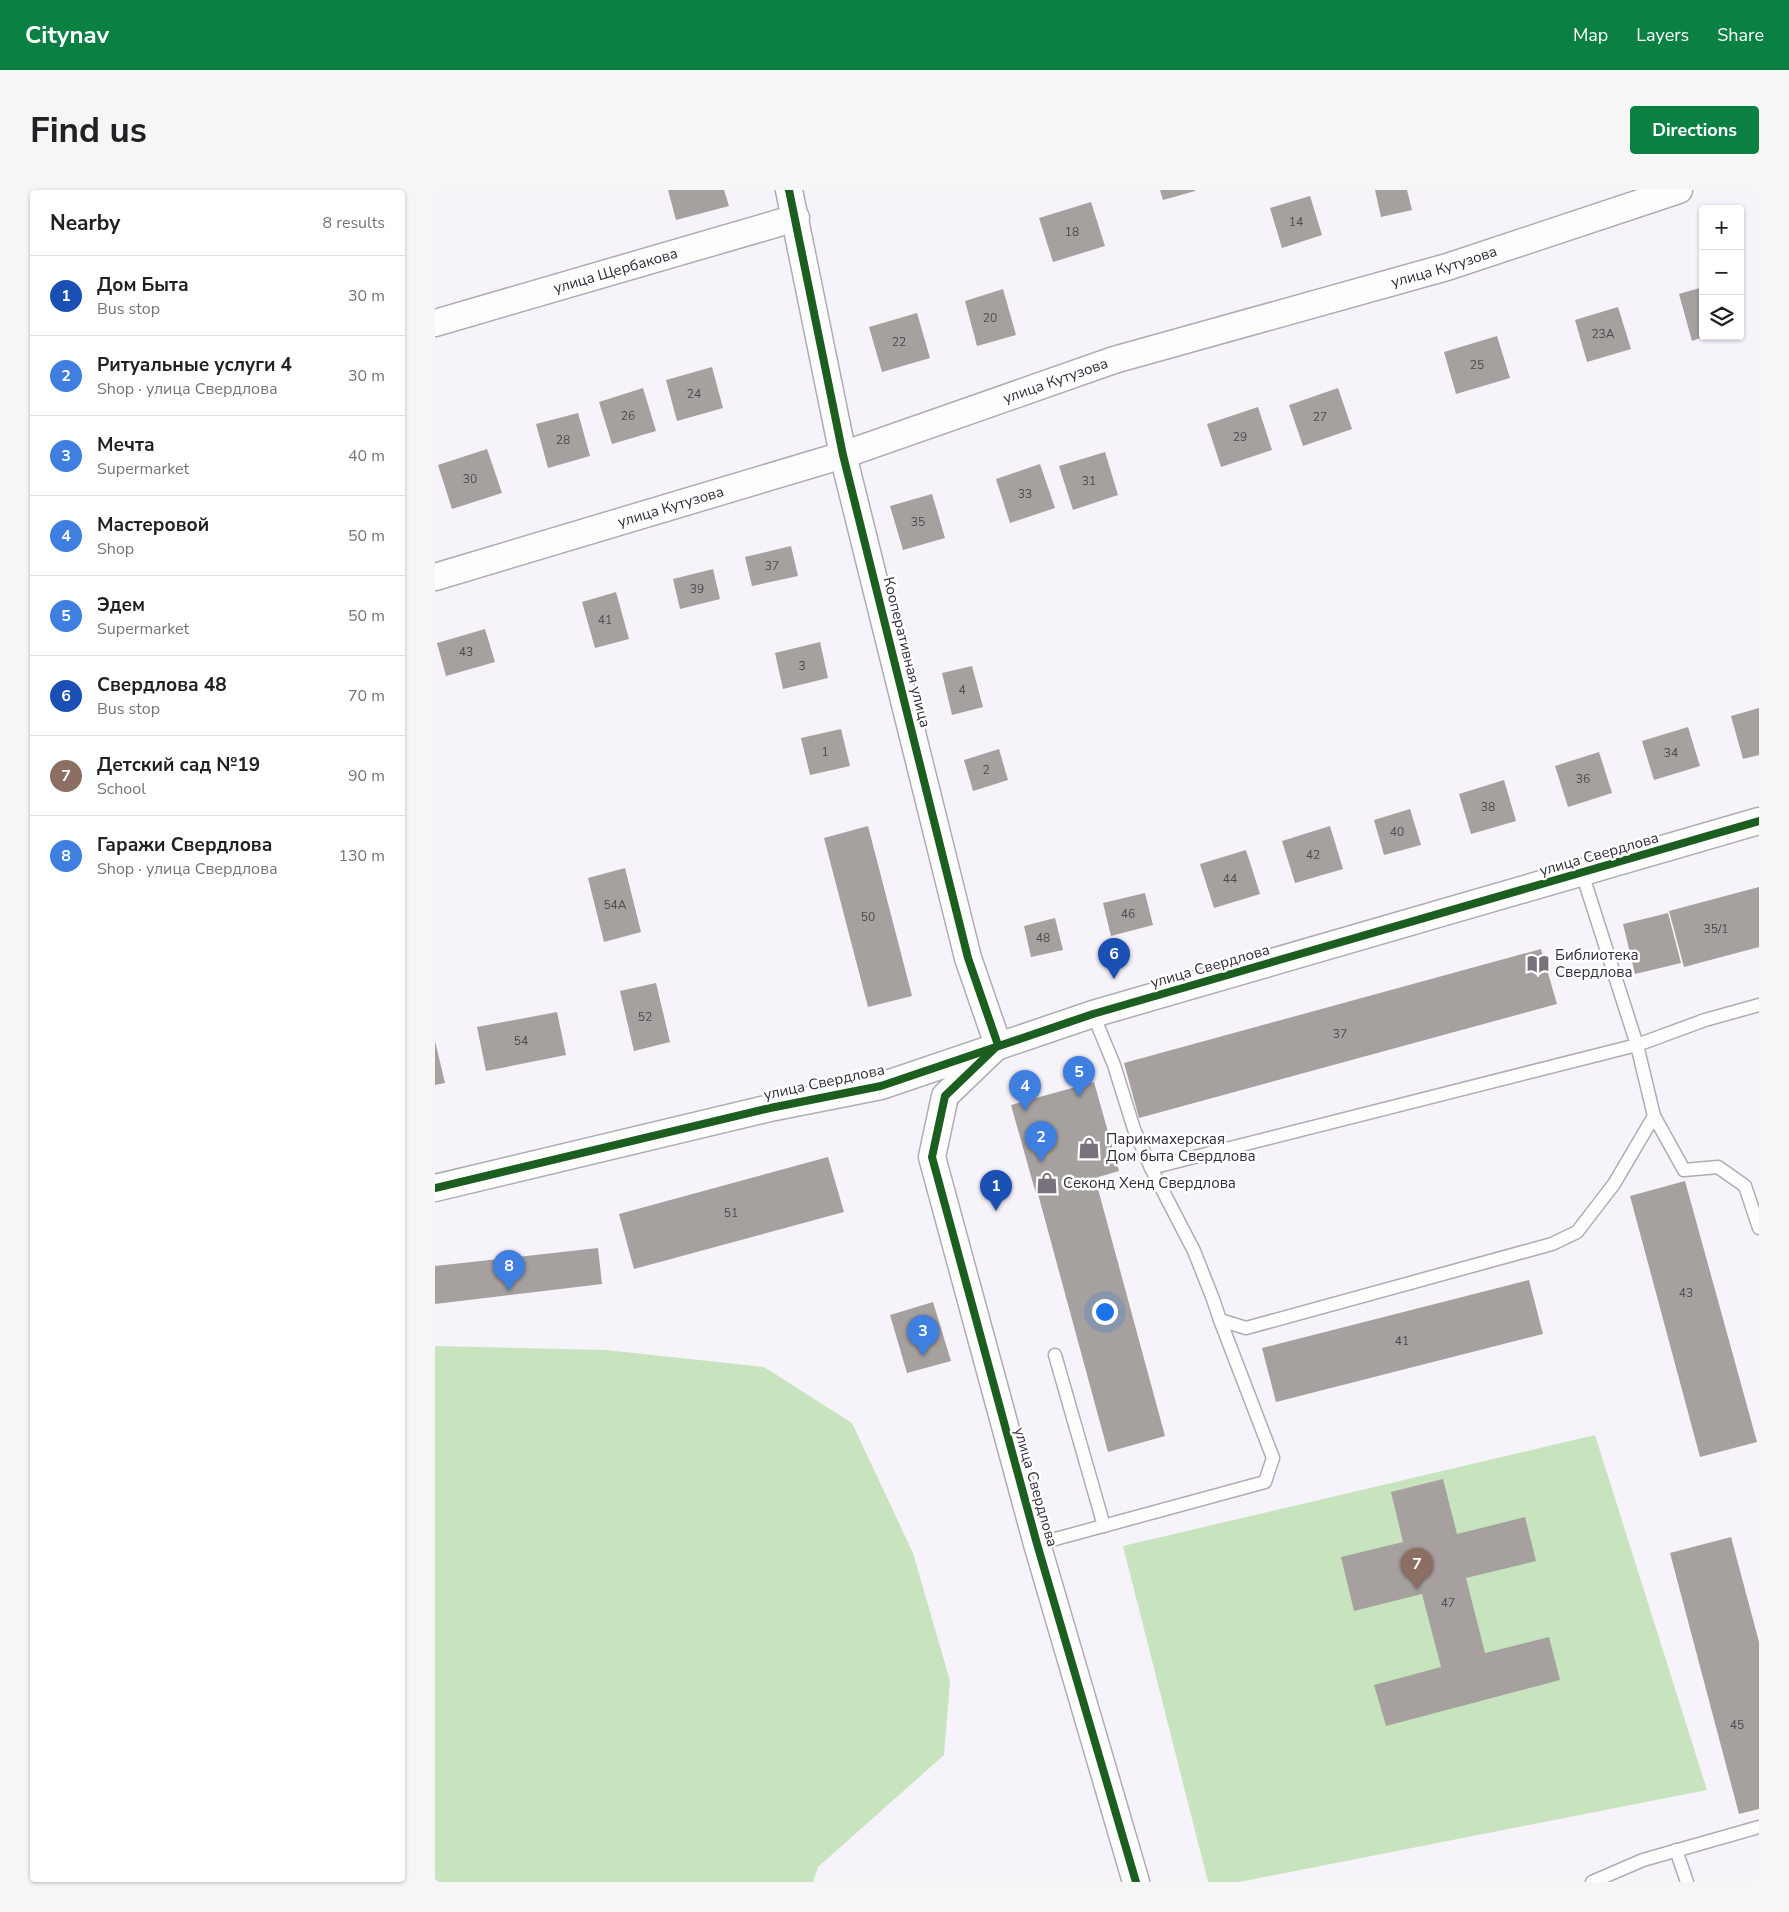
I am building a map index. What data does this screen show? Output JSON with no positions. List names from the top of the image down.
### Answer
{
  "streets": {
    "street": [
      "улица Кутузова",
      "улица Щербакова",
      "Кооперативная улица",
      "улица Свердлова"
    ]
  },
  "crossings": [
    ["улица Кутузова", "Кооперативная улица"],
    ["улица Щербакова", "Кооперативная улица"],
    ["Кооперативная улица", "улица Свердлова"]
  ],
  "places": {
    "library": ["Библиотека Свердлова"],
    "shop": ["Парикмахерская Дом быта Свердлова", "Секонд Хенд Свердлова"]
  },
  "house_numbers": [
    "14",
    "18",
    "20",
    "23А",
    "22",
    "25",
    "24",
    "26",
    "27",
    "29",
    "28",
    "30",
    "31",
    "33",
    "35",
    "37",
    "39",
    "41",
    "43",
    "3",
    "4",
    "1",
    "34",
    "2",
    "36",
    "38",
    "40",
    "42",
    "44",
    "54А",
    "46",
    "50",
    "35/1",
    "48",
    "52",
    "37",
    "54",
    "51",
    "43",
    "41",
    "47",
    "45"
  ],
  "page": {
    "header": "Citynav",
    "nav": ["Map", "Layers", "Share"],
    "buttons": "Directions",
    "title": "Find us",
    "heading": ["Nearby", "8 results"],
    "map_buttons": ["+", "−"],
    "list": [
      {
        "mark": "1",
        "name": "Дом Быта",
        "note": "Bus stop",
        "value": "30 m"
      },
      {
        "mark": "2",
        "name": "Ритуальные услуги 4",
        "note": "Shop · улица Свердлова",
        "value": "30 m"
      },
      {
        "mark": "3",
        "name": "Мечта",
        "note": "Supermarket",
        "value": "40 m"
      },
      {
        "mark": "4",
        "name": "Мастеровой",
        "note": "Shop",
        "value": "50 m"
      },
      {
        "mark": "5",
        "name": "Эдем",
        "note": "Supermarket",
        "value": "50 m"
      },
      {
        "mark": "6",
        "name": "Свердлова 48",
        "note": "Bus stop",
        "value": "70 m"
      },
      {
        "mark": "7",
        "name": "Детский сад №19",
        "note": "School",
        "value": "90 m"
      },
      {
        "mark": "8",
        "name": "Гаражи Свердлова",
        "note": "Shop · улица Свердлова",
        "value": "130 m"
      }
    ],
    "pins": [
      "6",
      "5",
      "4",
      "2",
      "1",
      "8",
      "3",
      "7"
    ]
  }
}
